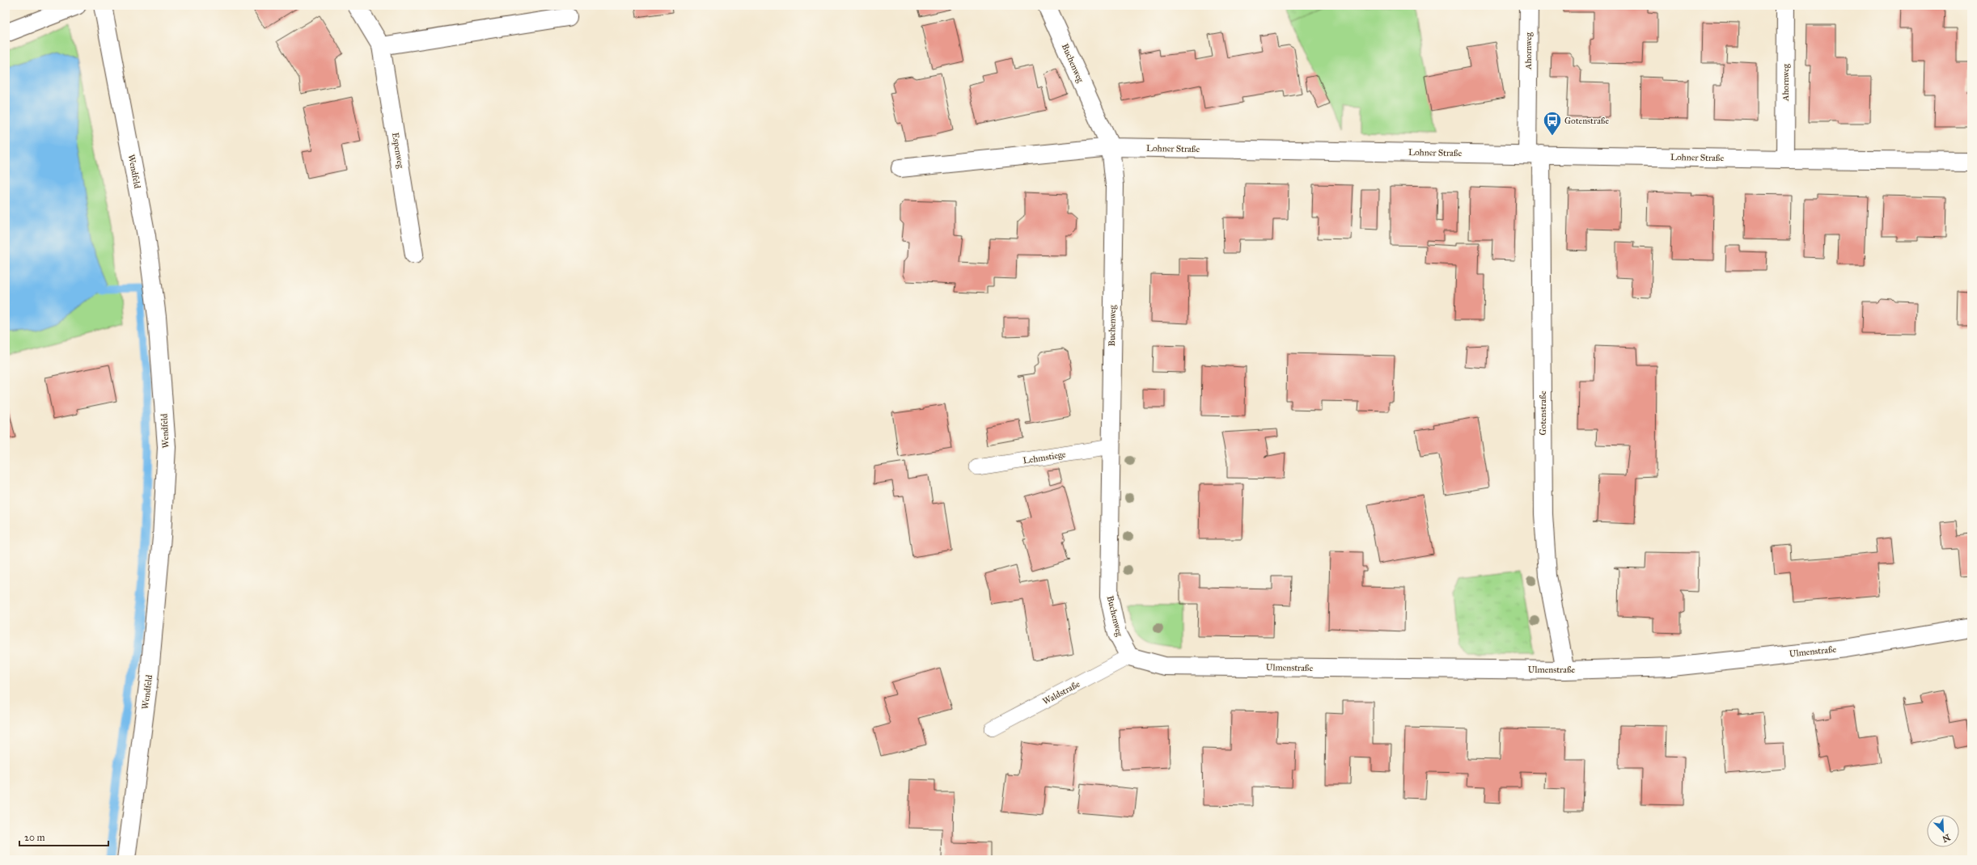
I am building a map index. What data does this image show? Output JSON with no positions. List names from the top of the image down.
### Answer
{
  "streets": {
    "street": [
      "Ahornweg",
      "Buchenweg",
      "Lohner Straße",
      "Espenweg",
      "Wendfeld",
      "Gotenstraße",
      "Ulmenstraße"
    ],
    "lane": ["Lehmstiege", "Waldstraße"]
  },
  "crossings": [
    ["Ahornweg", "Lohner Straße"],
    ["Ahornweg", "Gotenstraße"],
    ["Buchenweg", "Lohner Straße"],
    ["Buchenweg", "Lehmstiege"],
    ["Buchenweg", "Ulmenstraße"],
    ["Buchenweg", "Waldstraße"],
    ["Lohner Straße", "Gotenstraße"],
    ["Gotenstraße", "Ulmenstraße"],
    ["Ulmenstraße", "Waldstraße"]
  ],
  "places": {
    "bus stop": ["Gotenstraße"]
  },
  "scale_bar": "20 m",
  "north": "bottom right"
}
